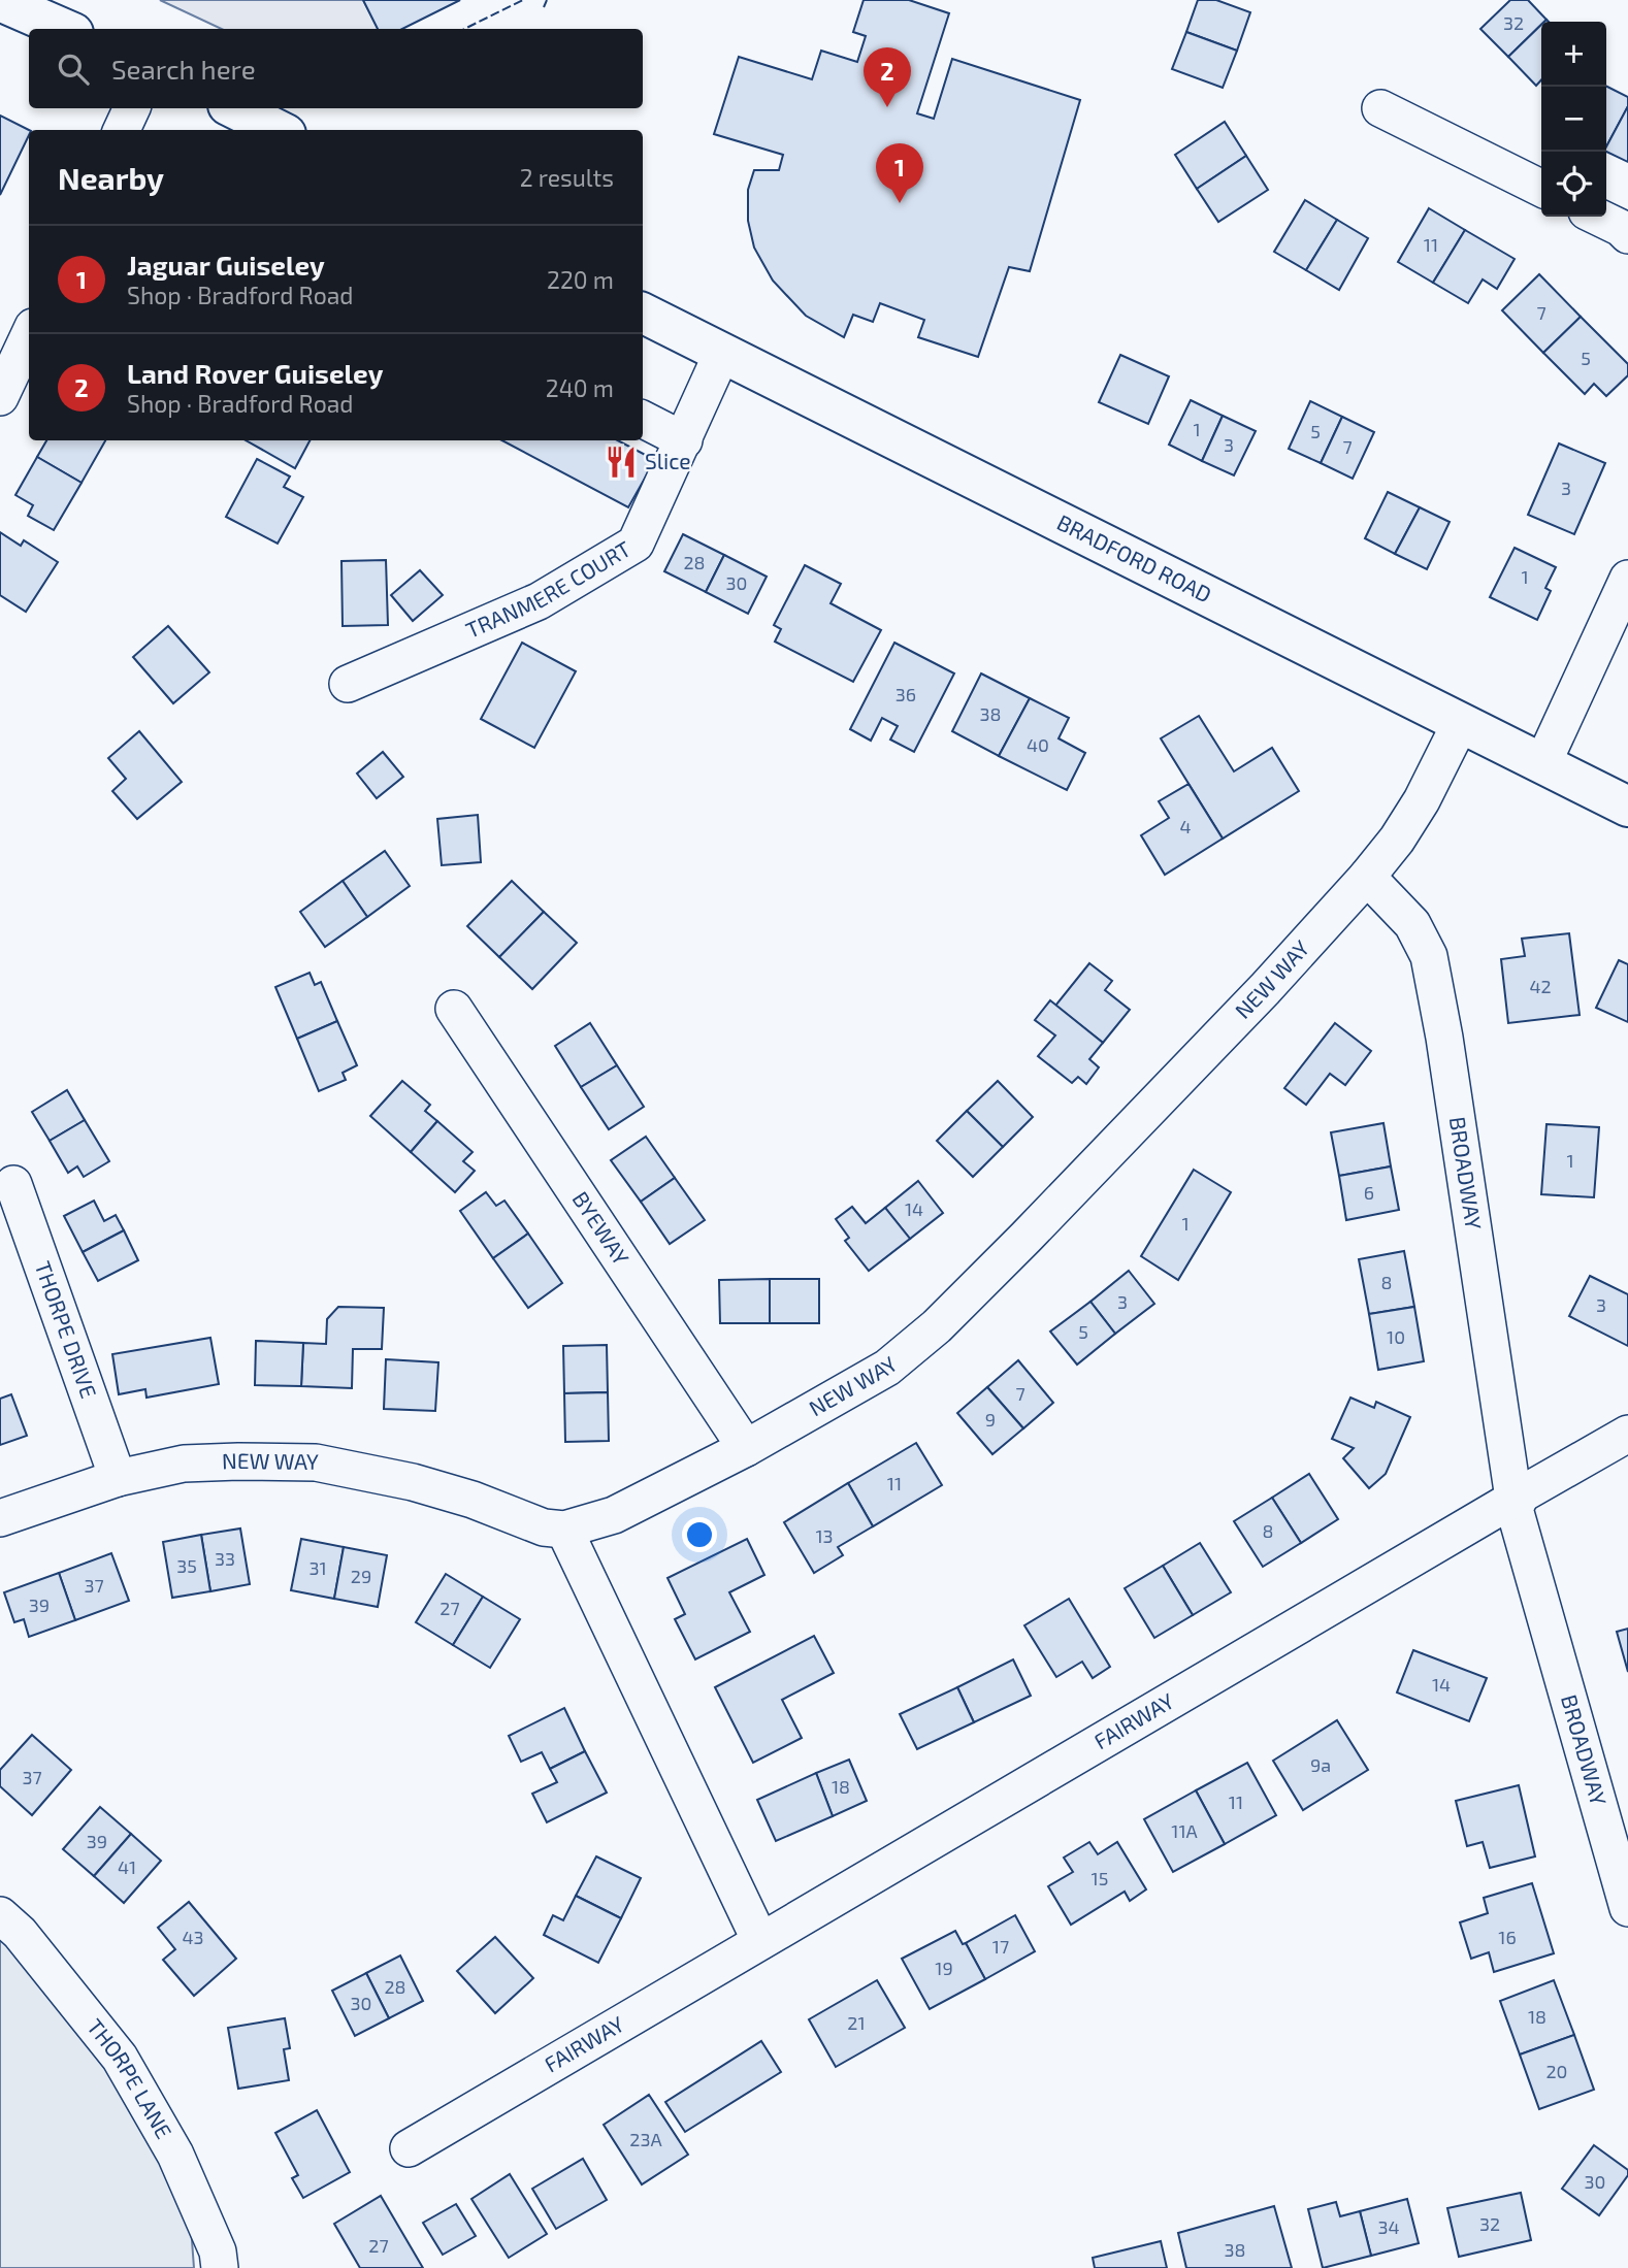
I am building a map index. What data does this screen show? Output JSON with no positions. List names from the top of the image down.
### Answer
{
  "streets": {
    "main road": ["BRADFORD ROAD"],
    "street": [
      "TRANMERE COURT",
      "NEW WAY",
      "BROADWAY",
      "BYEWAY",
      "THORPE DRIVE",
      "FAIRWAY",
      "THORPE LANE"
    ]
  },
  "crossings": [
    ["BRADFORD ROAD", "TRANMERE COURT"],
    ["BRADFORD ROAD", "NEW WAY"],
    ["NEW WAY", "BROADWAY"],
    ["NEW WAY", "BYEWAY"],
    ["NEW WAY", "THORPE DRIVE"],
    ["BROADWAY", "FAIRWAY"]
  ],
  "places": {
    "restaurant": ["Slice"]
  },
  "house_numbers": [
    "32",
    "11",
    "7",
    "5",
    "1",
    "5",
    "3",
    "7",
    "3",
    "28",
    "1",
    "30",
    "36",
    "38",
    "40",
    "4",
    "42",
    "1",
    "6",
    "14",
    "1",
    "8",
    "3",
    "3",
    "5",
    "10",
    "7",
    "9",
    "11",
    "8",
    "13",
    "33",
    "35",
    "31",
    "29",
    "37",
    "39",
    "27",
    "14",
    "9a",
    "37",
    "18",
    "11",
    "11A",
    "39",
    "41",
    "15",
    "43",
    "16",
    "17",
    "19",
    "28",
    "30",
    "18",
    "21",
    "20",
    "23A",
    "30",
    "32",
    "34",
    "27",
    "38"
  ],
  "page": {
    "map_buttons": ["+", "−"],
    "search": "Search here",
    "pins": ["2", "1"],
    "heading": ["Nearby", "2 results"],
    "list": [
      {
        "mark": "1",
        "name": "Jaguar Guiseley",
        "note": "Shop · Bradford Road",
        "value": "220 m"
      },
      {
        "mark": "2",
        "name": "Land Rover Guiseley",
        "note": "Shop · Bradford Road",
        "value": "240 m"
      }
    ]
  }
}
